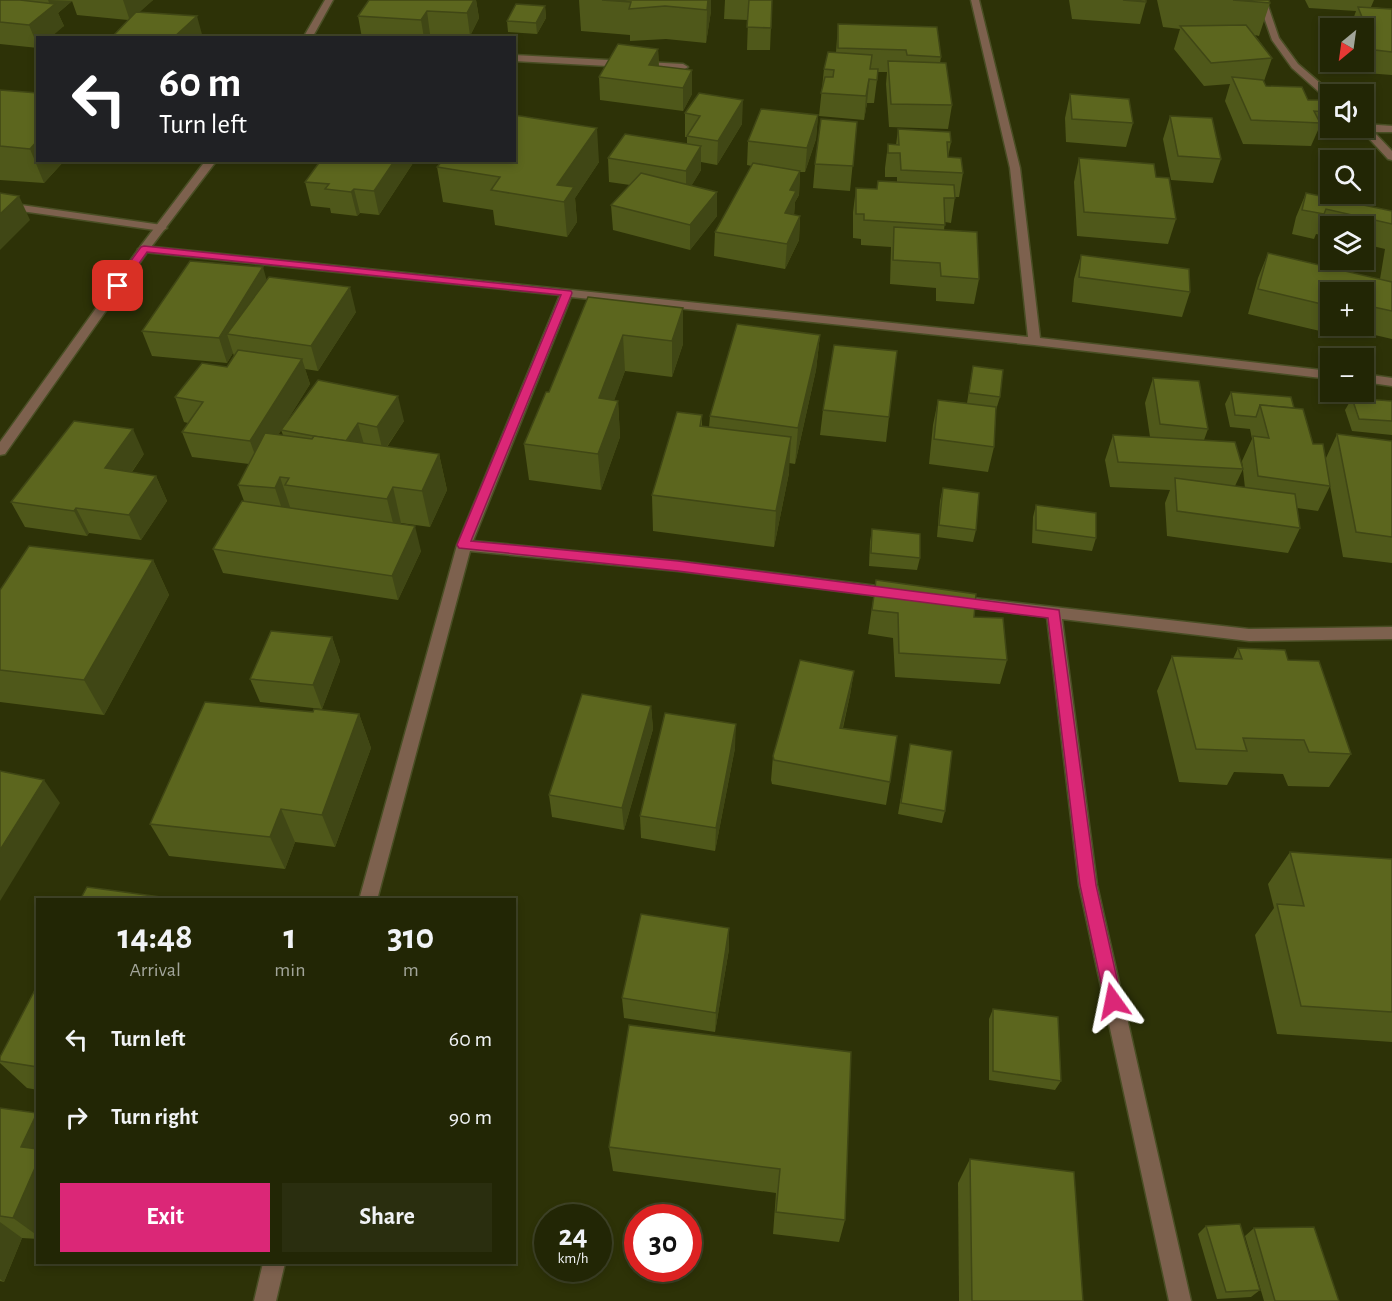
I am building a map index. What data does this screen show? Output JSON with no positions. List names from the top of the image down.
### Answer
{
  "north": "bottom left",
  "page": {
    "map_buttons": ["+", "−"],
    "turn": ["60 m", "Turn left"],
    "eta": [
      "14:48",
      "Arrival",
      "1",
      "min",
      "310",
      "m"
    ],
    "list": [
      {
        "name": "Turn left",
        "value": "60 m"
      },
      {
        "name": "Turn right",
        "value": "90 m"
      }
    ],
    "buttons": ["Exit", "Share"],
    "speed": "24 km/h",
    "limit": "30"
  }
}
